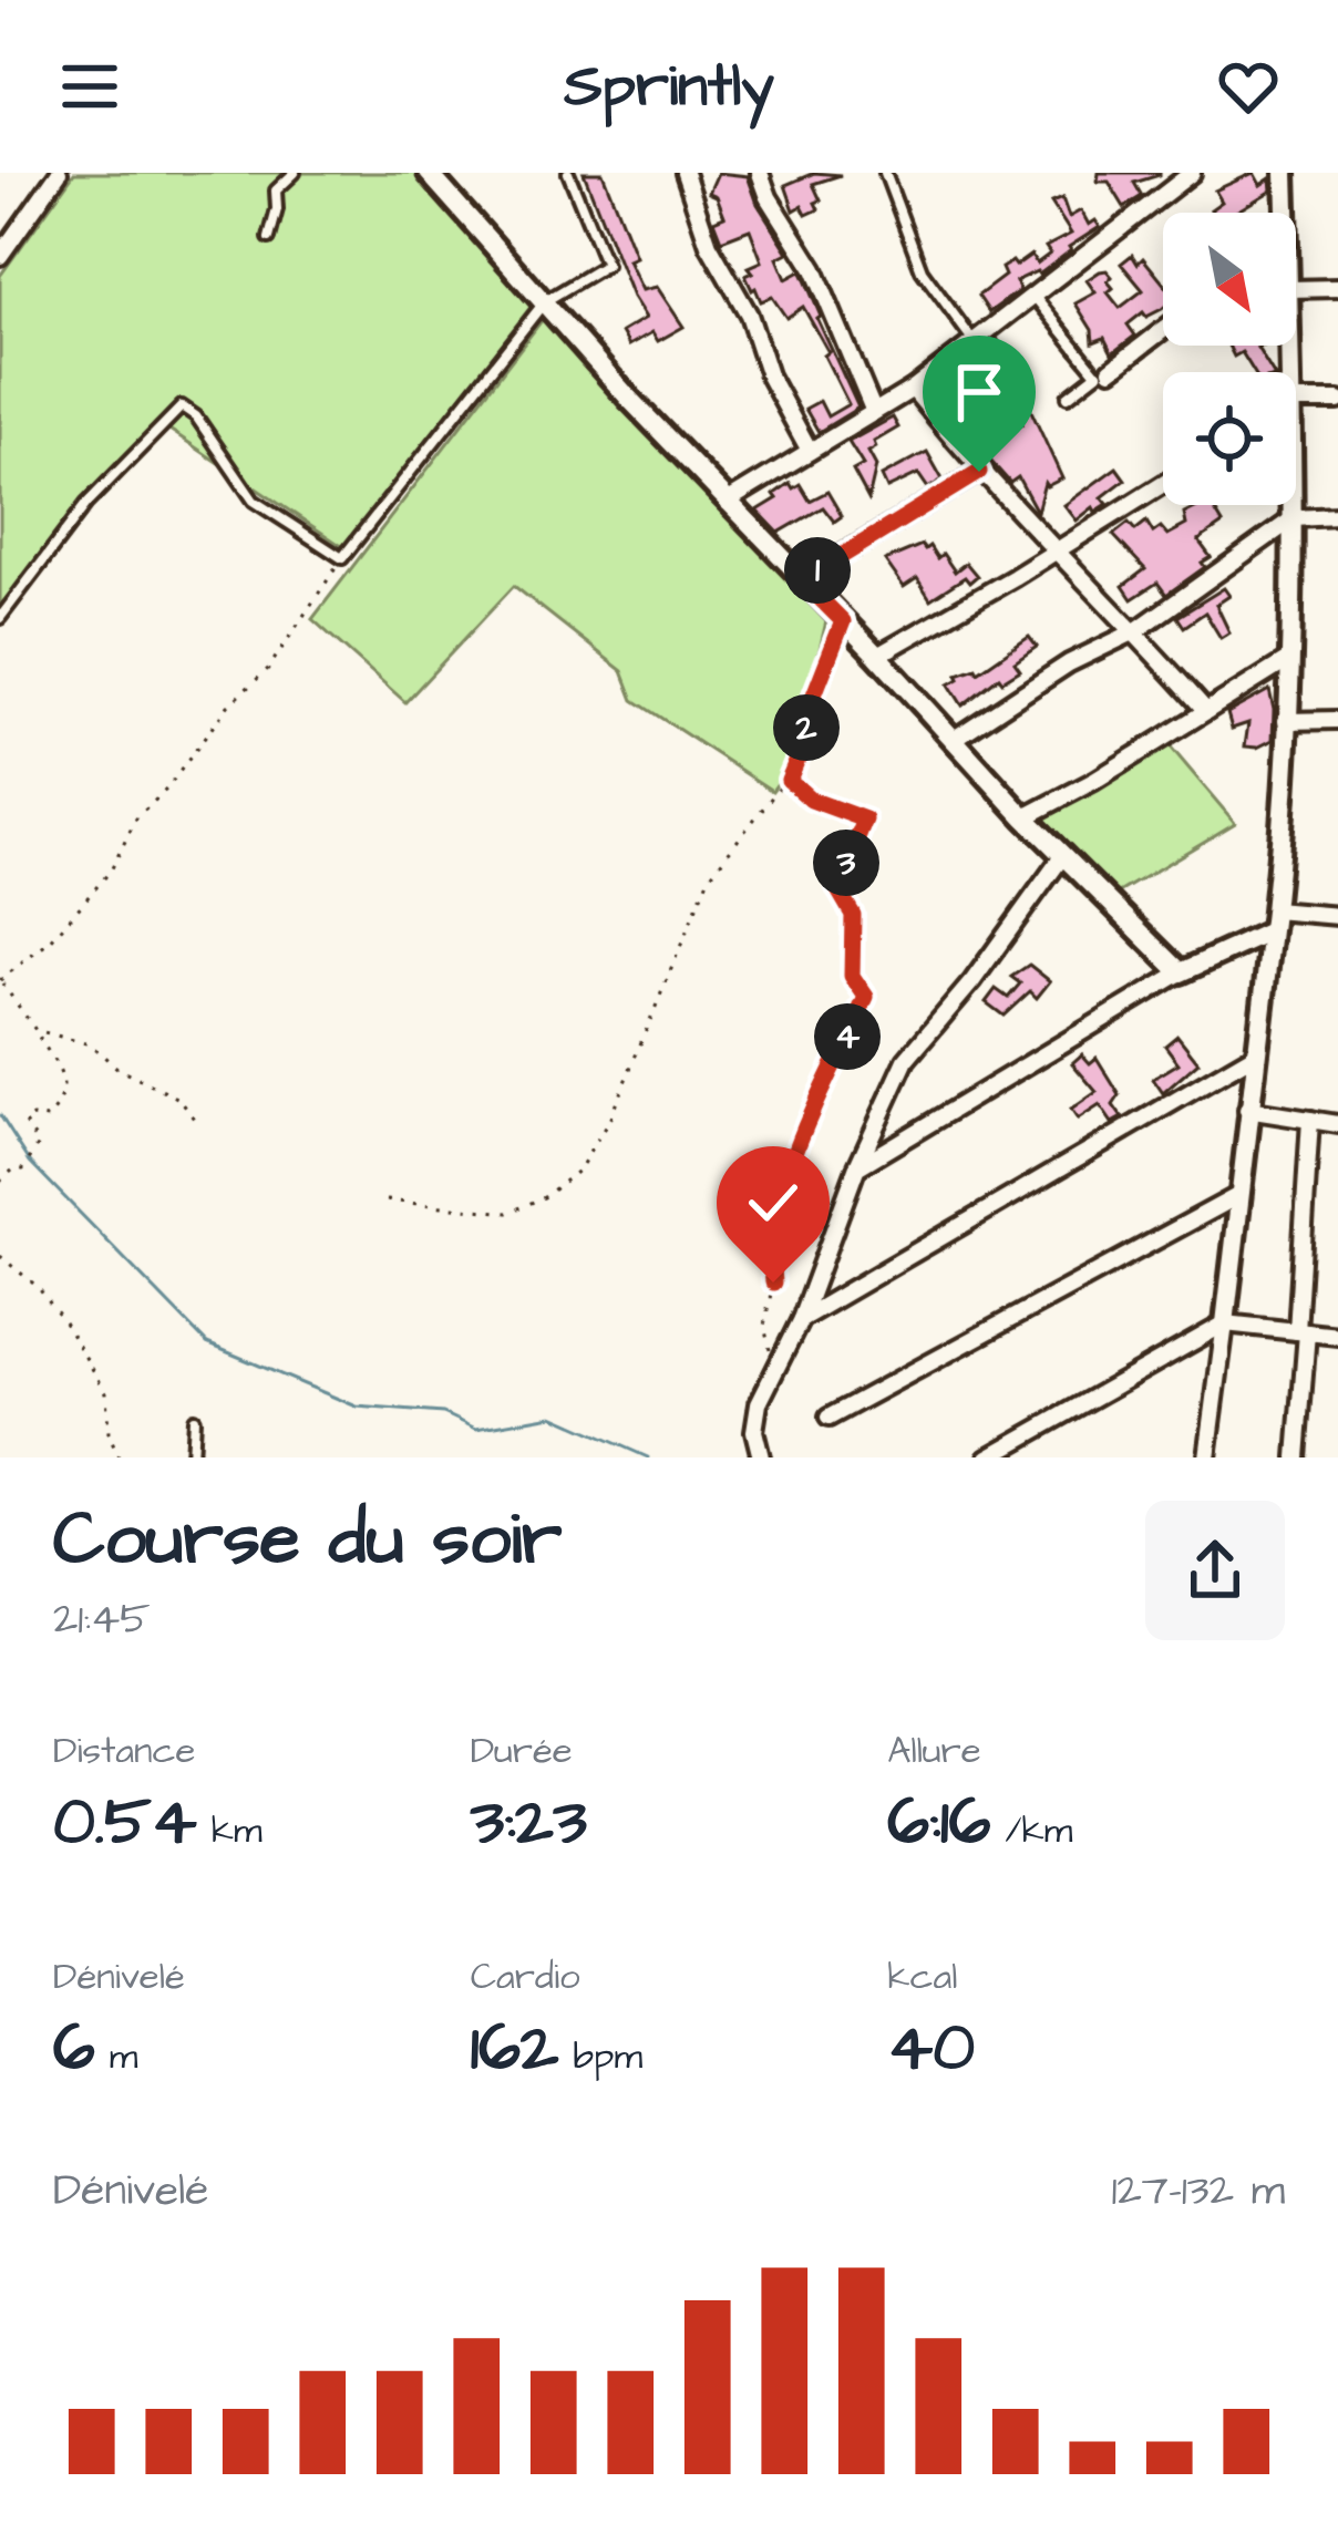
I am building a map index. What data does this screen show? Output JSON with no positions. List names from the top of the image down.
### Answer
{
  "north": "bottom right",
  "page": {
    "header": "Sprintly",
    "pins": [
      "1",
      "2",
      "3",
      "4"
    ],
    "heading": ["Course du soir", "21:45"],
    "stats": [
      ["Distance", "0.54 km"],
      ["Durée", "3:23"],
      ["Allure", "6:16 /km"],
      ["Dénivelé", "6 m"],
      ["Cardio", "162 bpm"],
      ["kcal", "40"]
    ],
    "chart": ["Dénivelé", "127–132 m"]
  }
}
